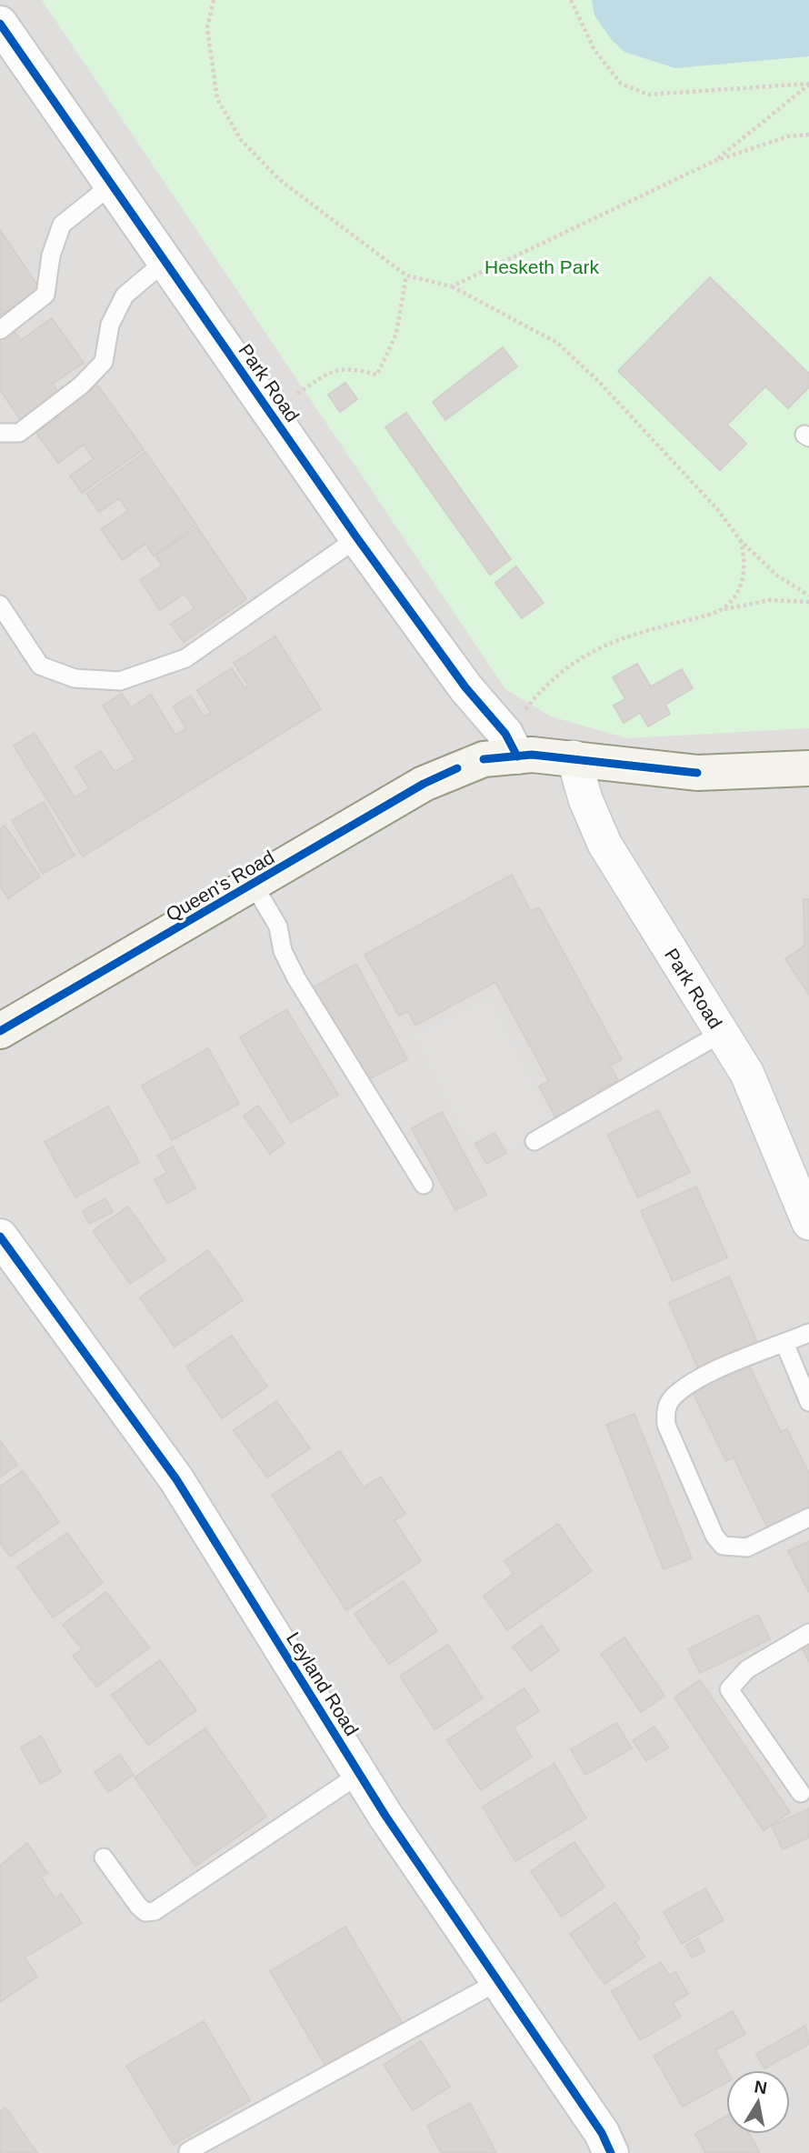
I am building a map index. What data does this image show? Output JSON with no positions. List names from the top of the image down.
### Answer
{
  "streets": {
    "main road": ["Queen's Road"],
    "street": ["Park Road", "Leyland Road"]
  },
  "crossings": [
    ["Park Road", "Queen's Road"]
  ],
  "parks": ["Hesketh Park"],
  "north": "top"
}
